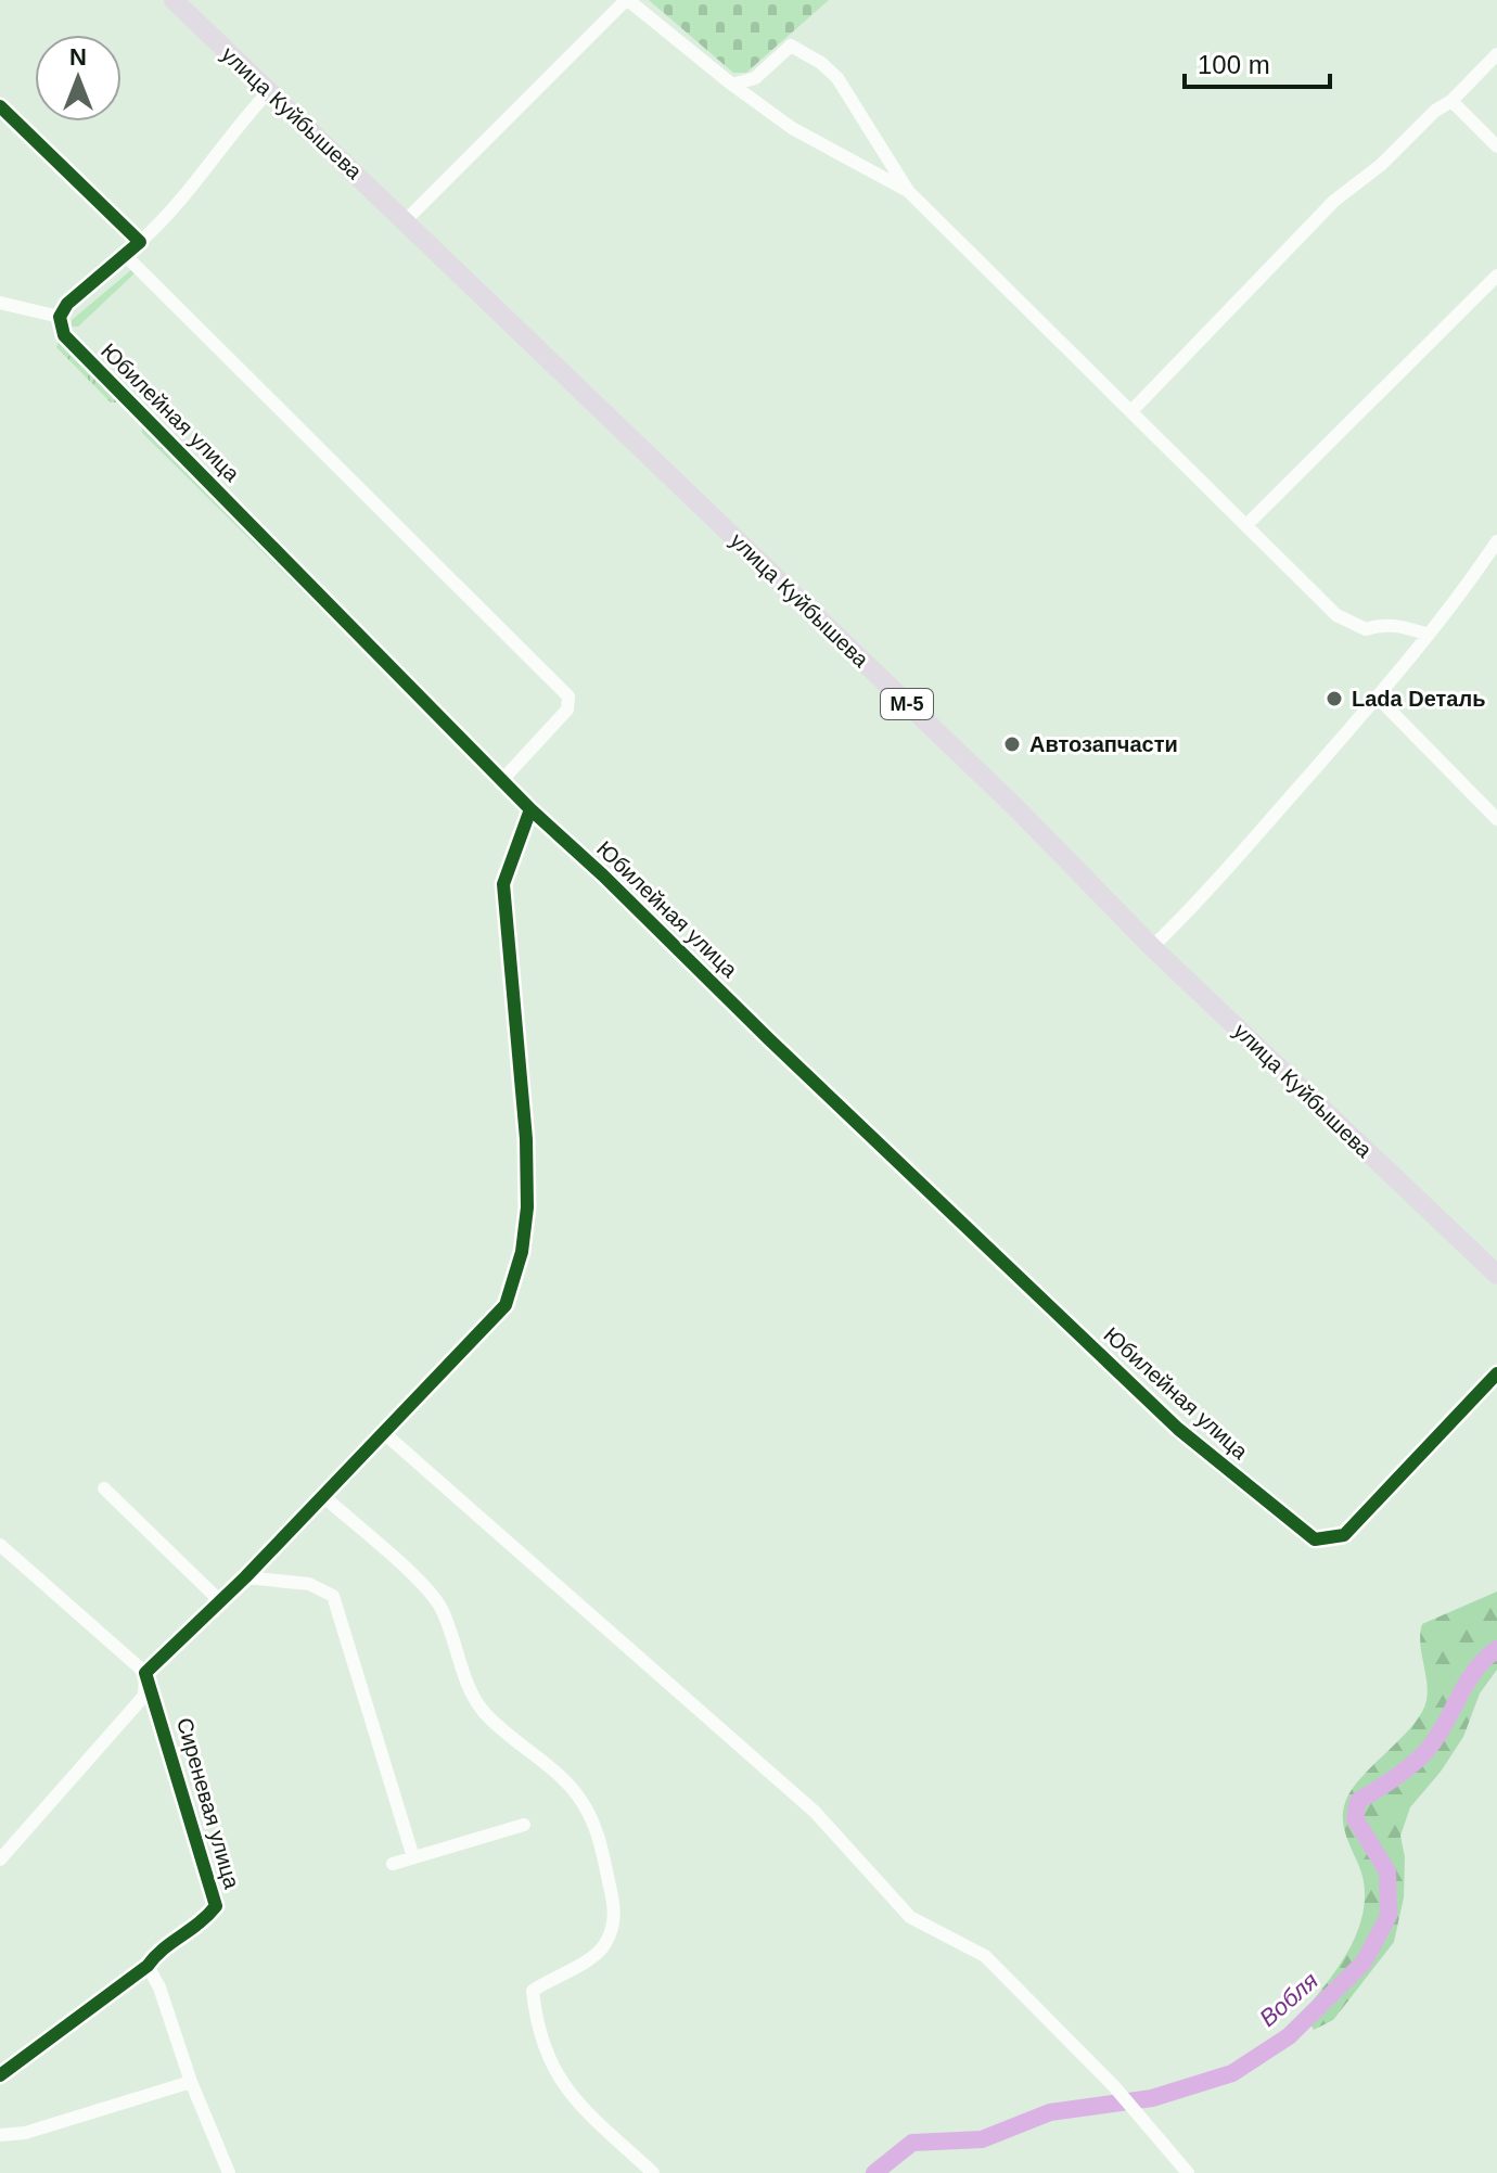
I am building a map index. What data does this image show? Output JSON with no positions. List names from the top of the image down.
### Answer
{
  "streets": {
    "highway": ["улица Куйбышева", "М-5"],
    "street": ["Юбилейная улица", "Сиреневая улица"]
  },
  "water": ["Вобля"],
  "places": ["Lada Dеталь", "Автозапчасти"],
  "scale_bar": "100 m",
  "north": "top"
}
